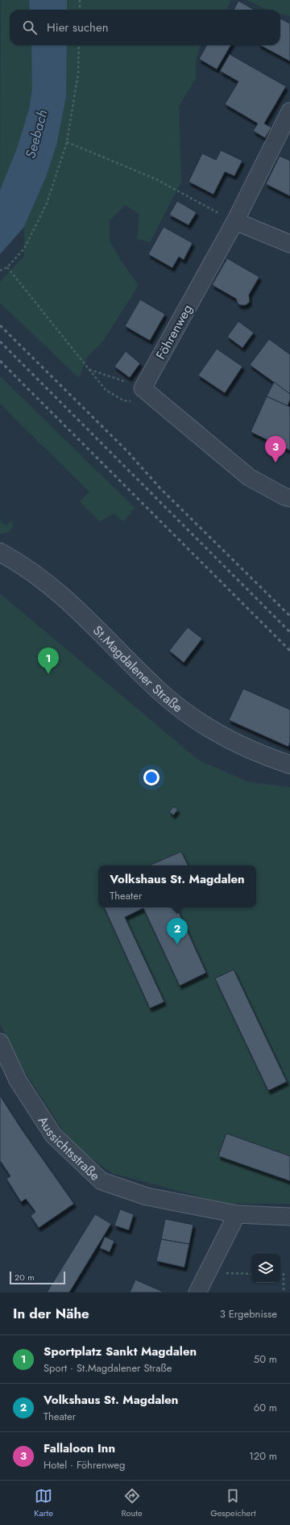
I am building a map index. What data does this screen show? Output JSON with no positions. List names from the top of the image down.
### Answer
{
  "streets": {
    "street": ["Föhrenweg", "St.Magdalener Straße", "Aussichtsstraße"]
  },
  "water": ["Seebach"],
  "scale_bar": "20 m",
  "page": {
    "search": "Hier suchen",
    "pins": ["3", "1", "2"],
    "popup": ["Volkshaus St. Magdalen", "Theater"],
    "scale": "20 m",
    "heading": ["In der Nähe", "3 Ergebnisse"],
    "list": [
      {
        "mark": "1",
        "name": "Sportplatz Sankt Magdalen",
        "note": "Sport · St.Magdalener Straße",
        "value": "50 m"
      },
      {
        "mark": "2",
        "name": "Volkshaus St. Magdalen",
        "note": "Theater",
        "value": "60 m"
      },
      {
        "mark": "3",
        "name": "Fallaloon Inn",
        "note": "Hotel · Föhrenweg",
        "value": "120 m"
      }
    ],
    "nav": ["Karte", "Route", "Gespeichert"]
  }
}
